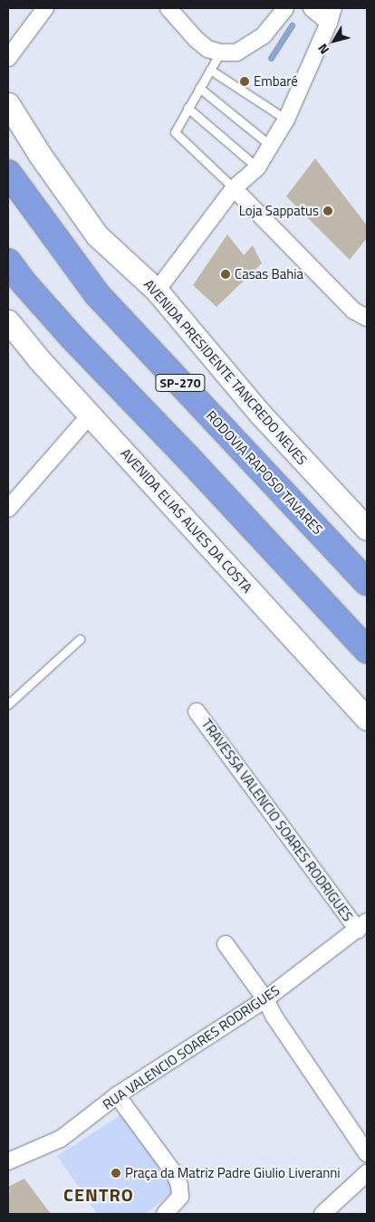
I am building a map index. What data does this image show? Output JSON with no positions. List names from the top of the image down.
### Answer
{
  "streets": {
    "highway": ["SP-270", "RODOVIA RAPOSO TAVARES"],
    "main road": ["AVENIDA PRESIDENTE TANCREDO NEVES", "AVENIDA ELIAS ALVES DA COSTA"],
    "street": ["TRAVESSA VALENCIO SOARES RODRIGUES", "RUA VALENCIO SOARES RODRIGUES"]
  },
  "crossings": [
    ["TRAVESSA VALENCIO SOARES RODRIGUES", "RUA VALENCIO SOARES RODRIGUES"]
  ],
  "districts": ["CENTRO"],
  "places": [
    "Embaré",
    "Loja Sappatus",
    "Casas Bahia",
    "Praça da Matriz Padre Giulio Liveranni"
  ],
  "north": "bottom left"
}
